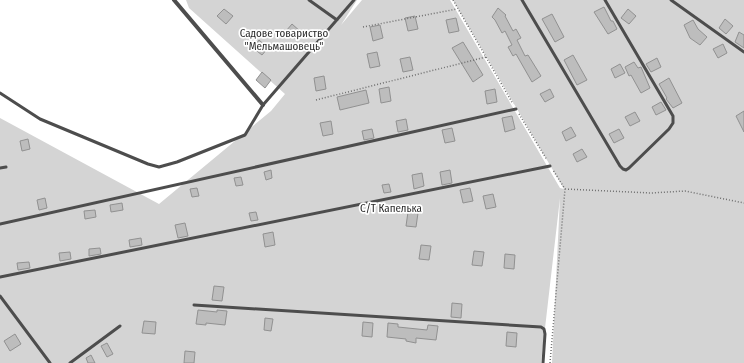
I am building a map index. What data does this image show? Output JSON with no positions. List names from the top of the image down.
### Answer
{
  "parks": ["Садове товариство \"Мельмашовець\"", "С/Т Капелька"]
}
